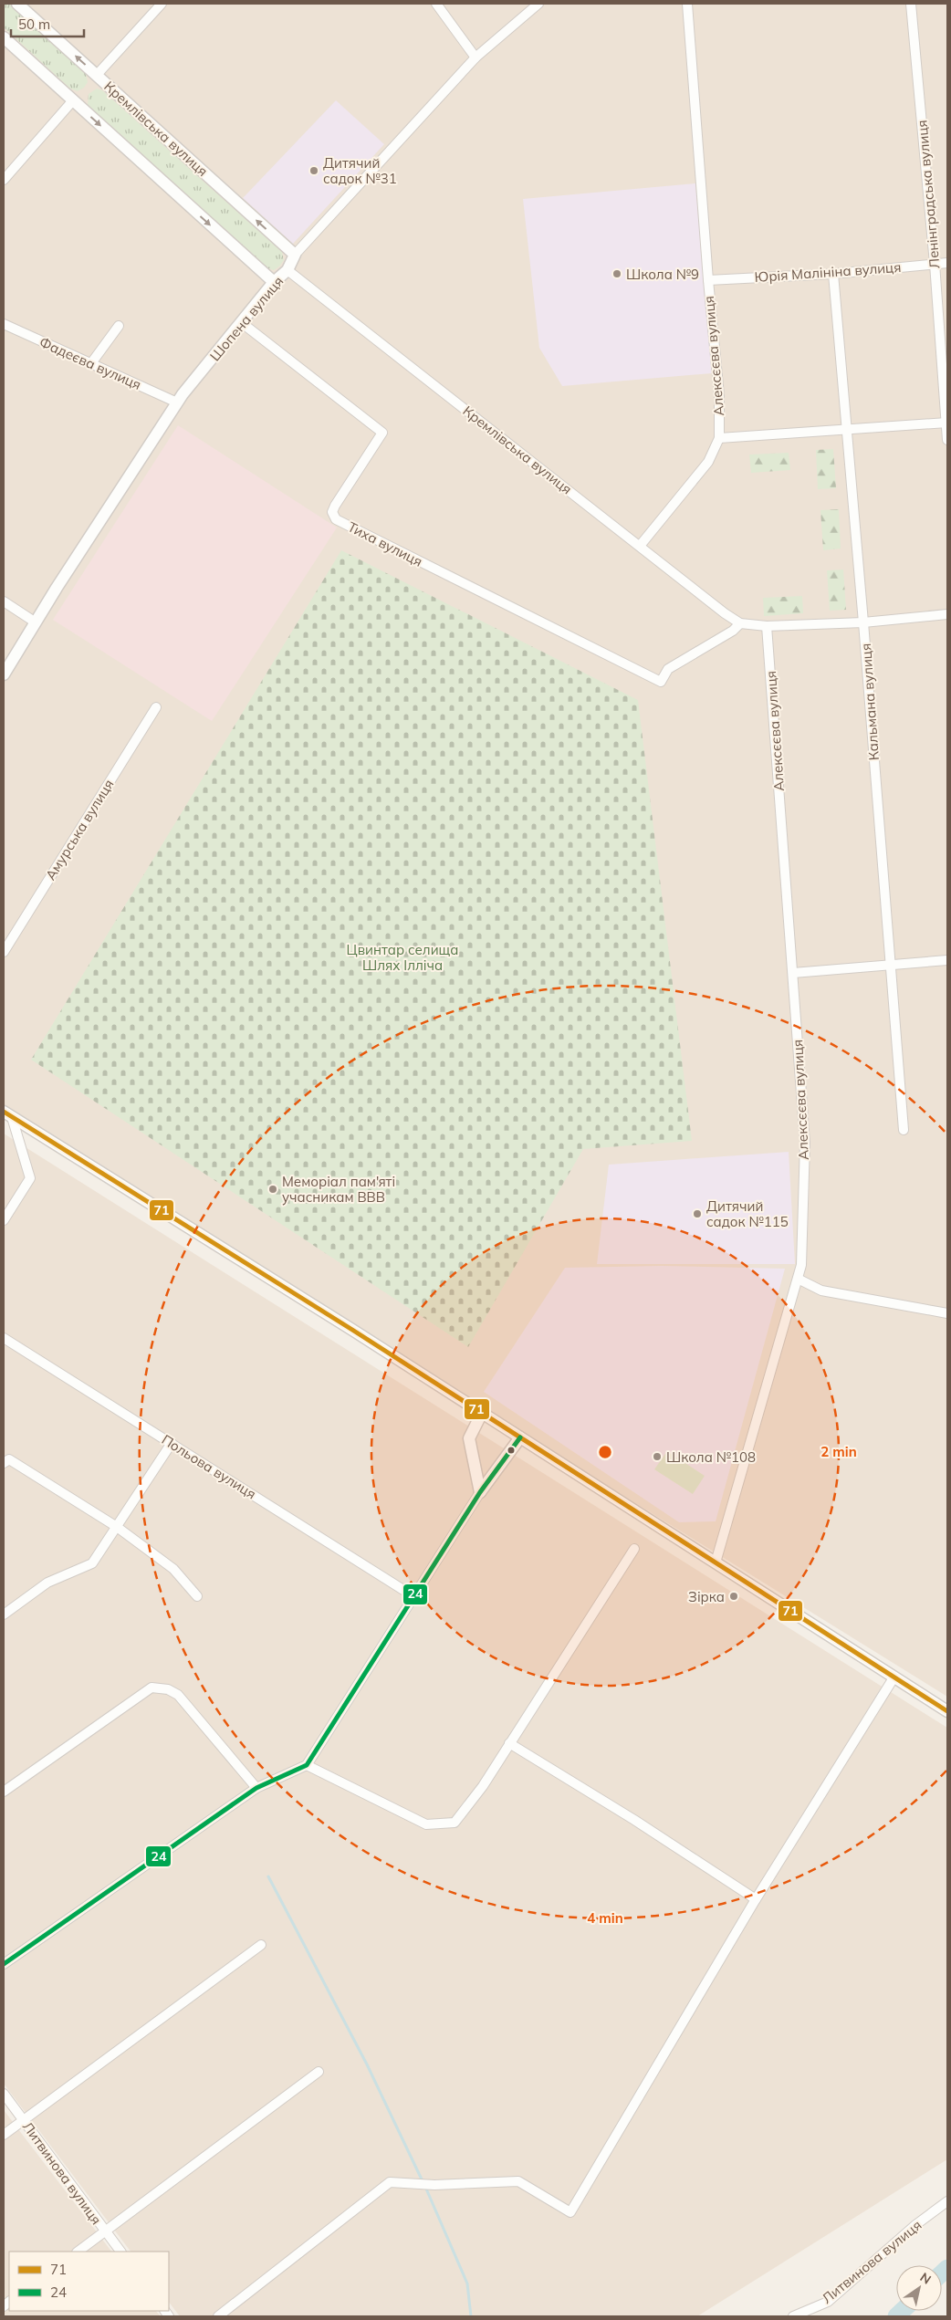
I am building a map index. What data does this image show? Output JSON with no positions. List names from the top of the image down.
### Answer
{
  "streets": {
    "street": [
      "Кремлівська вулиця",
      "Ленінградська вулиця",
      "Юрія Малініна вулиця",
      "Шопена вулиця",
      "Алексєєва вулиця",
      "Фадеєва вулиця",
      "Тиха вулиця",
      "Кальмана вулиця",
      "Амурська вулиця",
      "Польова вулиця",
      "Литвинова вулиця"
    ]
  },
  "crossings": [
    ["Кремлівська вулиця", "Шопена вулиця"],
    ["Кремлівська вулиця", "Алексєєва вулиця"],
    ["Кремлівська вулиця", "Тиха вулиця"],
    ["Ленінградська вулиця", "Юрія Малініна вулиця"],
    ["Юрія Малініна вулиця", "Алексєєва вулиця"],
    ["Юрія Малініна вулиця", "Кальмана вулиця"],
    ["Шопена вулиця", "Фадеєва вулиця"],
    ["Шопена вулиця", "Тиха вулиця"]
  ],
  "parks": ["Цвинтар селища Шлях Ілліча"],
  "places": [
    "Дитячий садок №31",
    "Школа №9",
    "Меморіал пам'яті учасникам ВВВ",
    "Дитячий садок №115",
    "Школа №108",
    "Зірка"
  ],
  "lines": ["transit line 71", "transit line 24"],
  "legend": ["71", "24"],
  "scale_bar": "50 m",
  "north": "top right",
  "rings": ["2 min", "4 min"]
}
